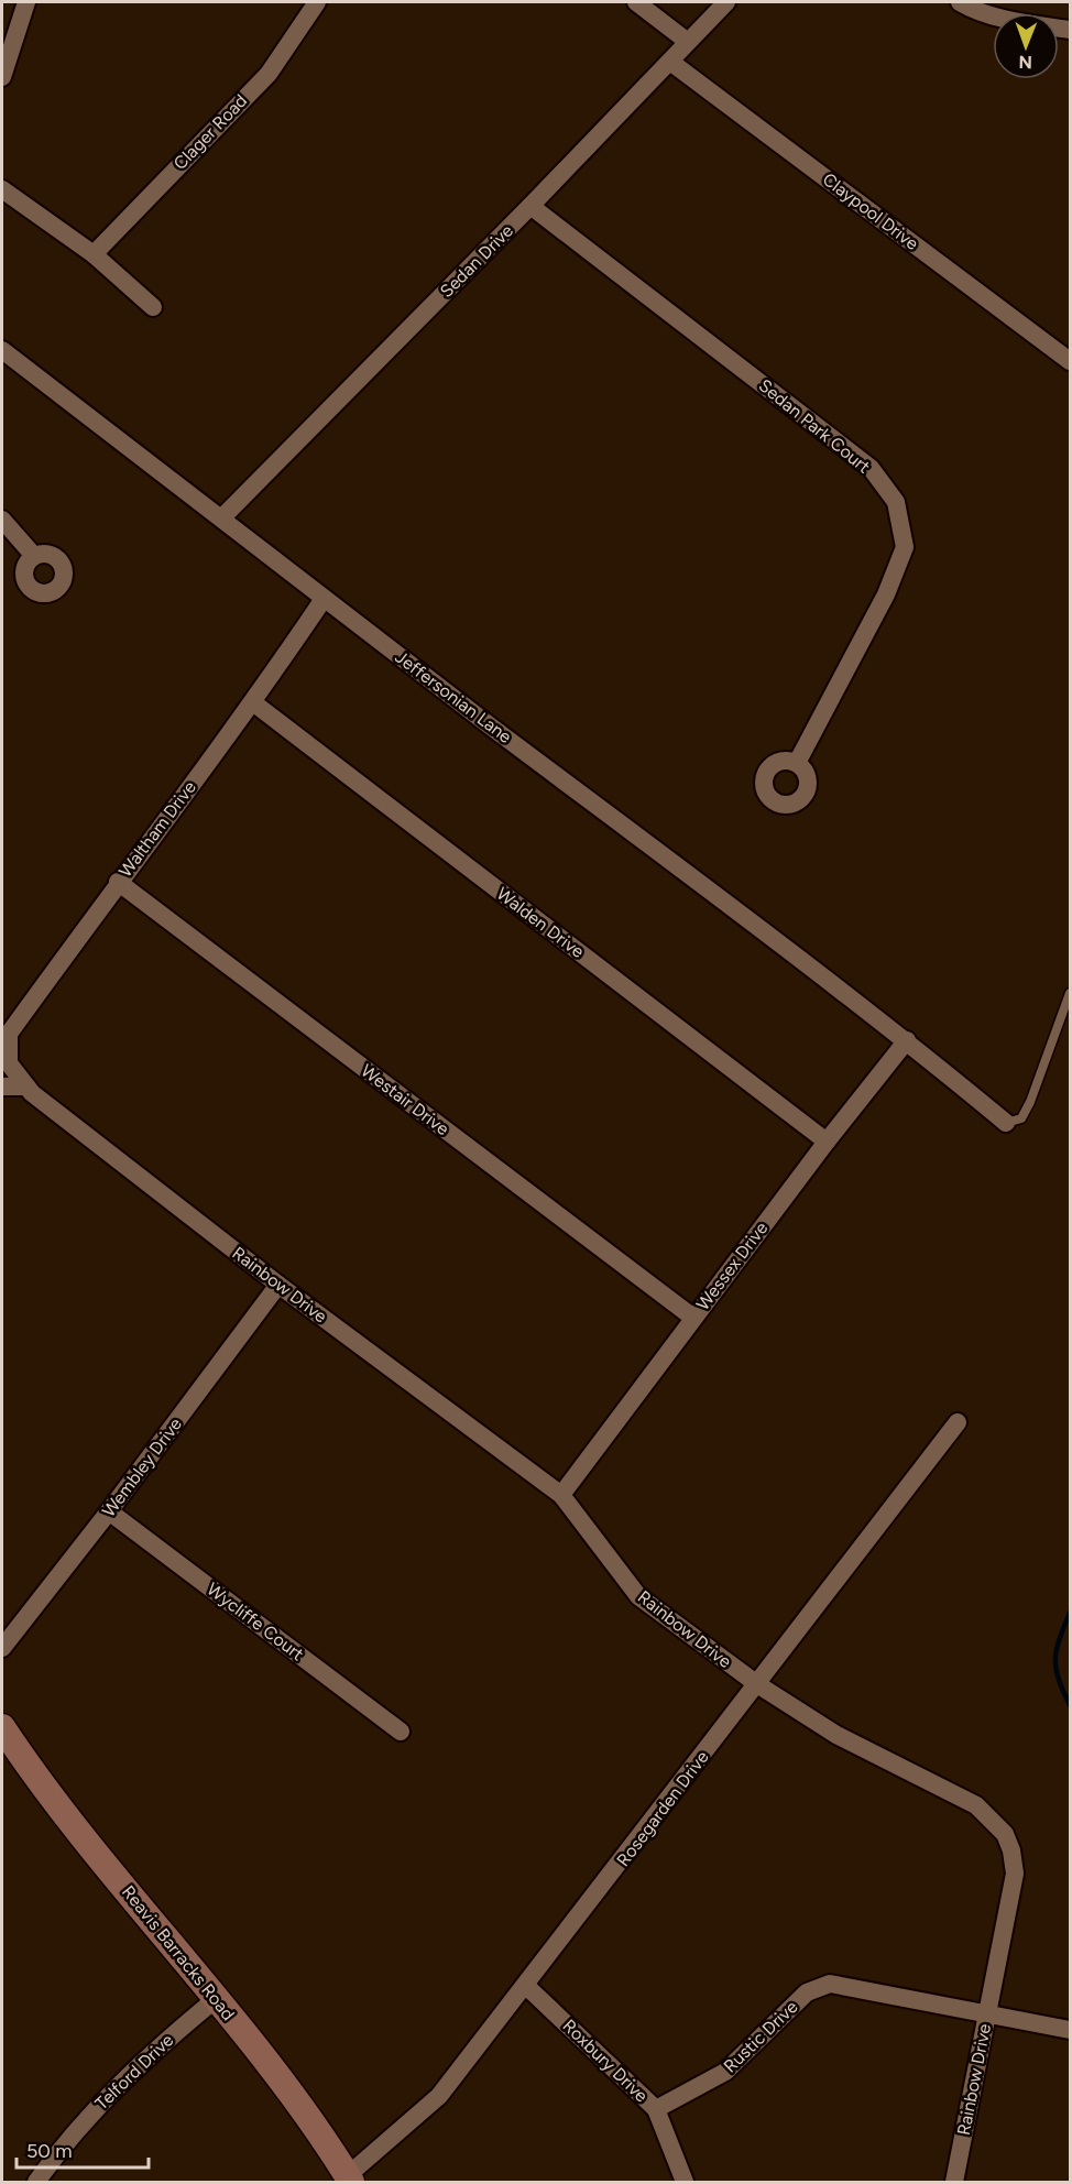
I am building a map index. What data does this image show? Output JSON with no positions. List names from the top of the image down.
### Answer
{
  "streets": {
    "main road": ["Reavis Barracks Road"],
    "street": [
      "Clager Road",
      "Claypool Drive",
      "Sedan Drive",
      "Sedan Park Court",
      "Jeffersonian Lane",
      "Waltham Drive",
      "Walden Drive",
      "Westair Drive",
      "Wessex Drive",
      "Rainbow Drive",
      "Wembley Drive",
      "Wycliffe Court",
      "Rosegarden Drive",
      "Rustic Drive",
      "Roxbury Drive",
      "Telford Drive"
    ]
  },
  "crossings": [
    ["Claypool Drive", "Sedan Drive"],
    ["Sedan Drive", "Sedan Park Court"],
    ["Sedan Drive", "Jeffersonian Lane"],
    ["Jeffersonian Lane", "Waltham Drive"],
    ["Jeffersonian Lane", "Wessex Drive"],
    ["Waltham Drive", "Walden Drive"],
    ["Waltham Drive", "Westair Drive"],
    ["Waltham Drive", "Rainbow Drive"],
    ["Walden Drive", "Wessex Drive"],
    ["Westair Drive", "Wessex Drive"],
    ["Wessex Drive", "Rainbow Drive"],
    ["Rainbow Drive", "Wembley Drive"],
    ["Rainbow Drive", "Rosegarden Drive"],
    ["Rainbow Drive", "Rustic Drive"],
    ["Wembley Drive", "Wycliffe Court"],
    ["Rosegarden Drive", "Reavis Barracks Road"],
    ["Rosegarden Drive", "Roxbury Drive"],
    ["Reavis Barracks Road", "Telford Drive"],
    ["Rustic Drive", "Roxbury Drive"]
  ],
  "scale_bar": "50 m",
  "north": "bottom"
}
